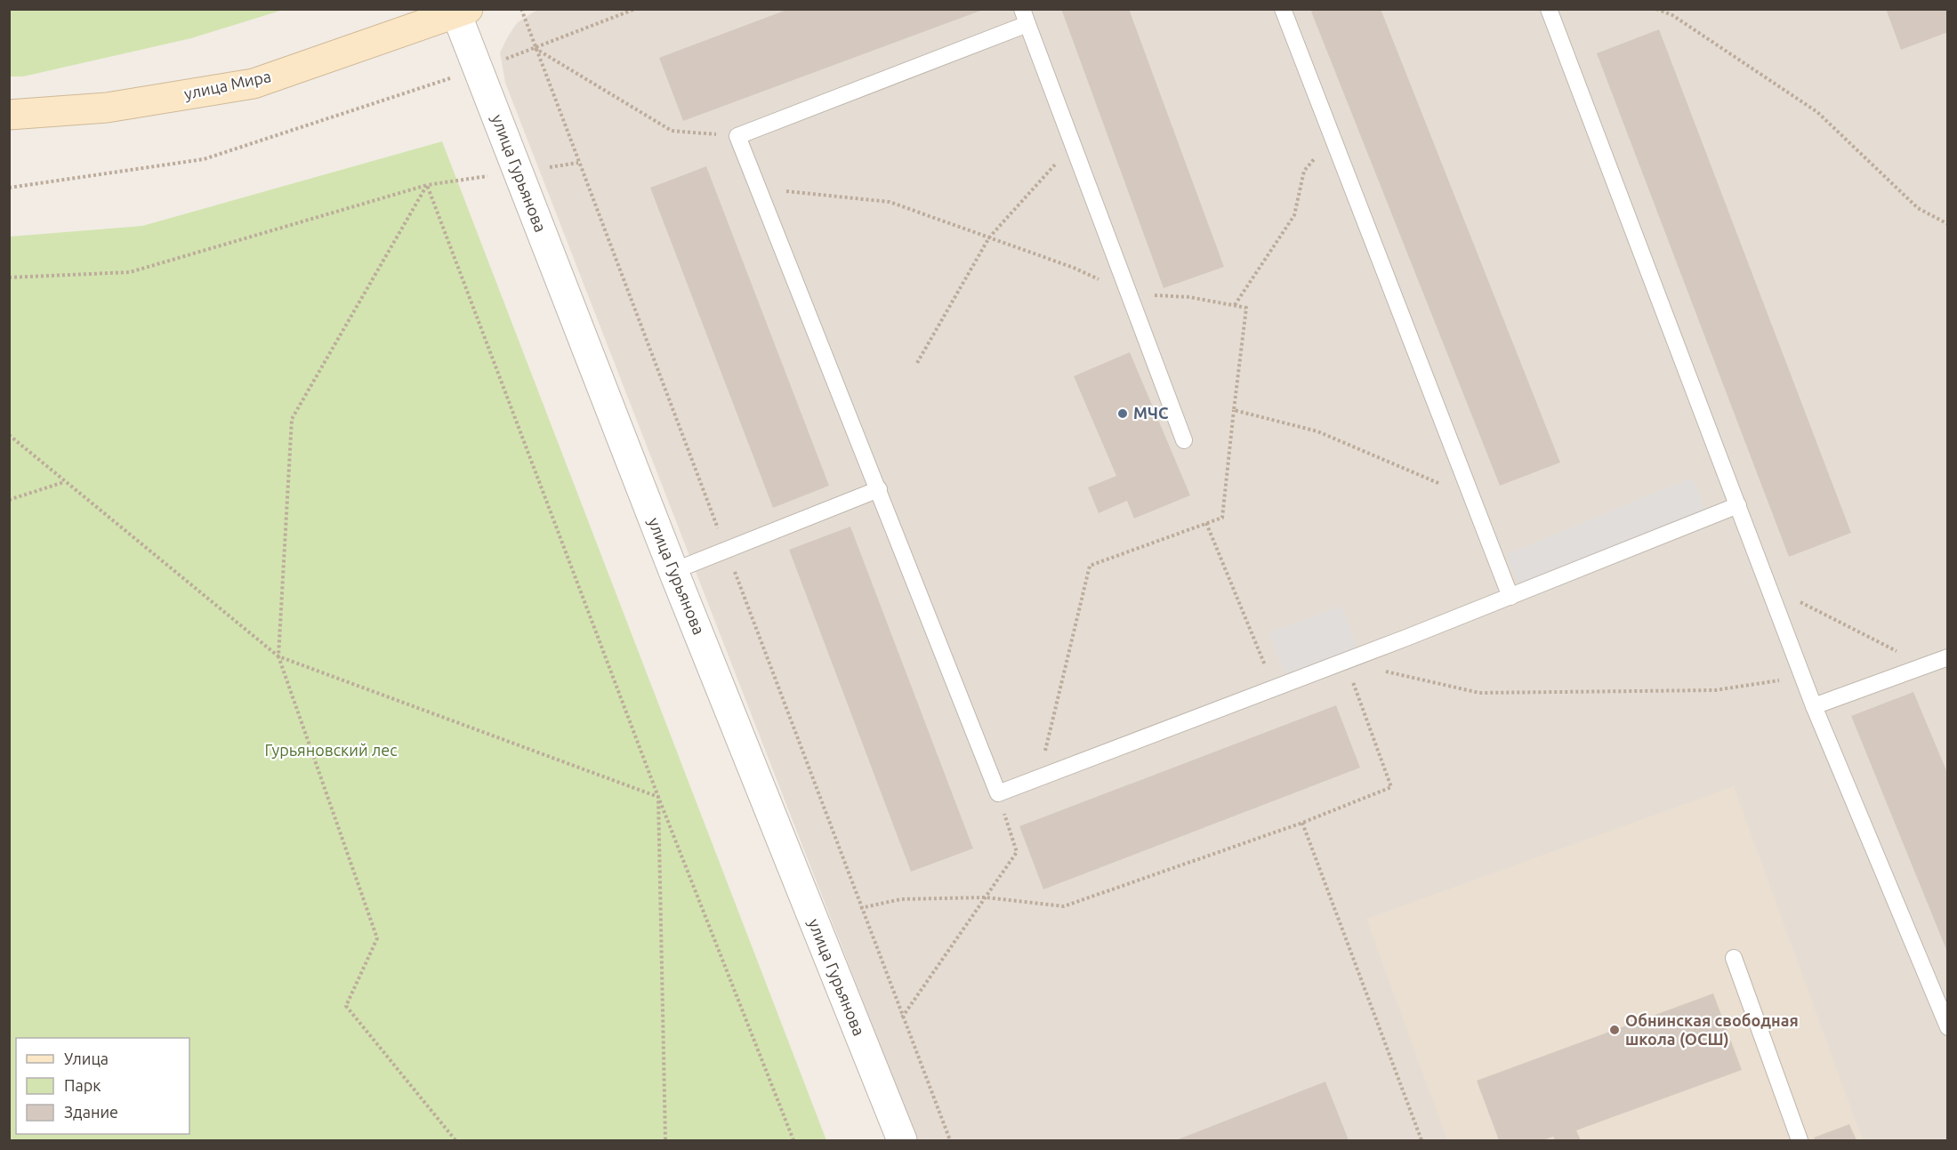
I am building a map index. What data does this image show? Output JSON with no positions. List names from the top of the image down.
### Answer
{
  "streets": {
    "main road": ["улица Мира"],
    "street": ["улица Гурьянова"]
  },
  "crossings": [
    ["улица Мира", "улица Гурьянова"]
  ],
  "parks": ["Гурьяновский лес"],
  "places": ["МЧС", "Обнинская свободная школа (ОСШ)"],
  "legend": ["Улица", "Парк", "Здание"]
}
